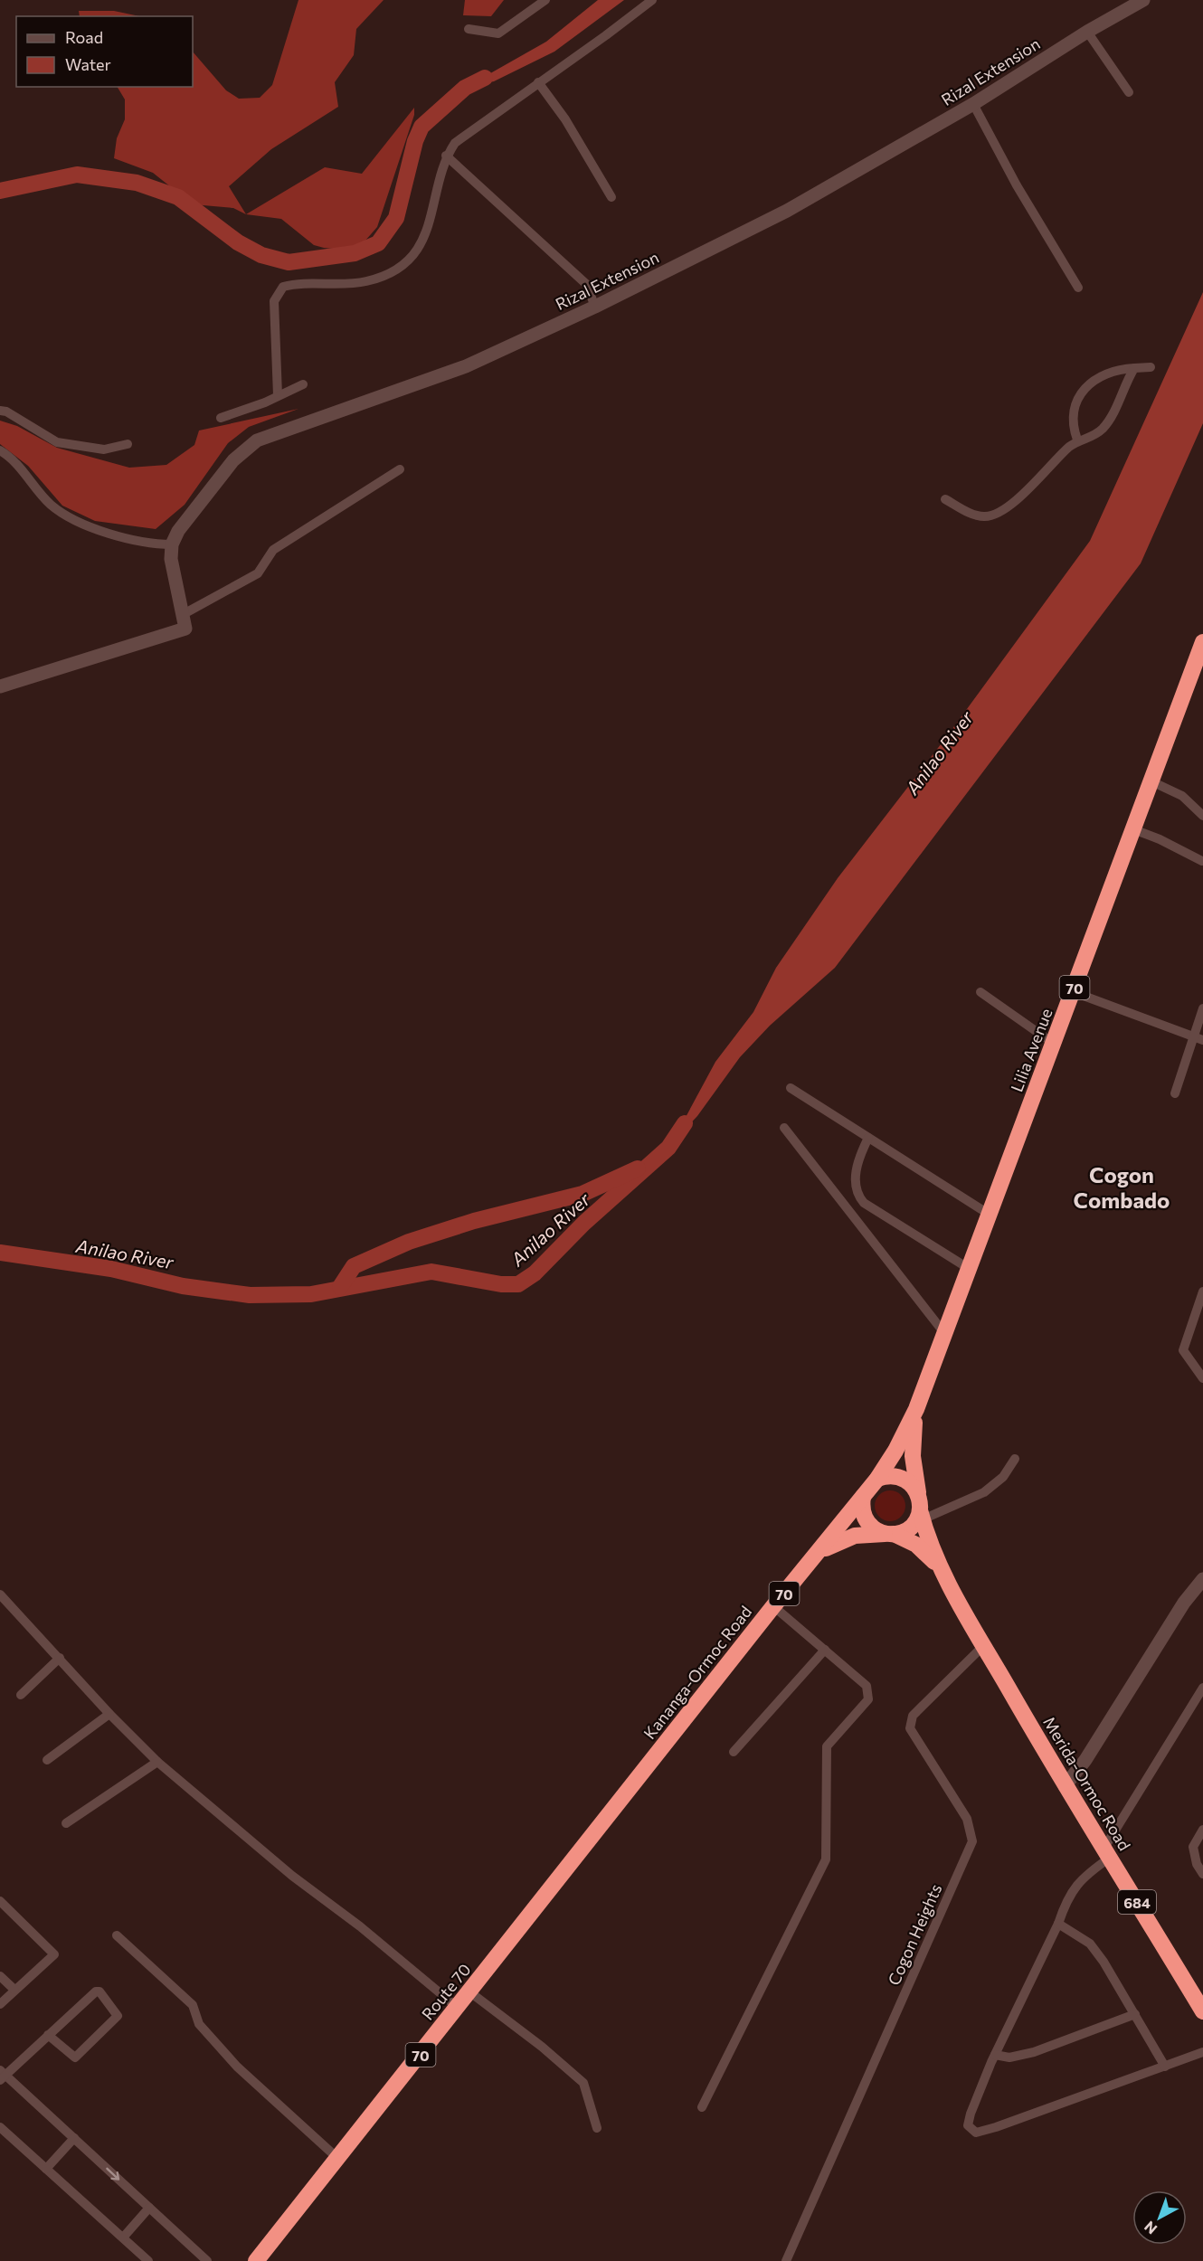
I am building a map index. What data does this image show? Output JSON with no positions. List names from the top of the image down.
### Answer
{
  "streets": {
    "highway": [
      "70",
      "Lilia Avenue",
      "Kananga-Ormoc Road",
      "Merida-Ormoc Road",
      "684",
      "Route 70"
    ],
    "street": ["Rizal Extension", "Cogon Heights"]
  },
  "crossings": [
    ["70", "Lilia Avenue"],
    ["70", "Kananga-Ormoc Road"],
    ["70", "Merida-Ormoc Road"],
    ["Kananga-Ormoc Road", "Merida-Ormoc Road"],
    ["Kananga-Ormoc Road", "Route 70"],
    ["Merida-Ormoc Road", "Cogon Heights"]
  ],
  "districts": ["Cogon Combado"],
  "water": ["Anilao River"],
  "legend": ["Road", "Water"],
  "north": "bottom left"
}
